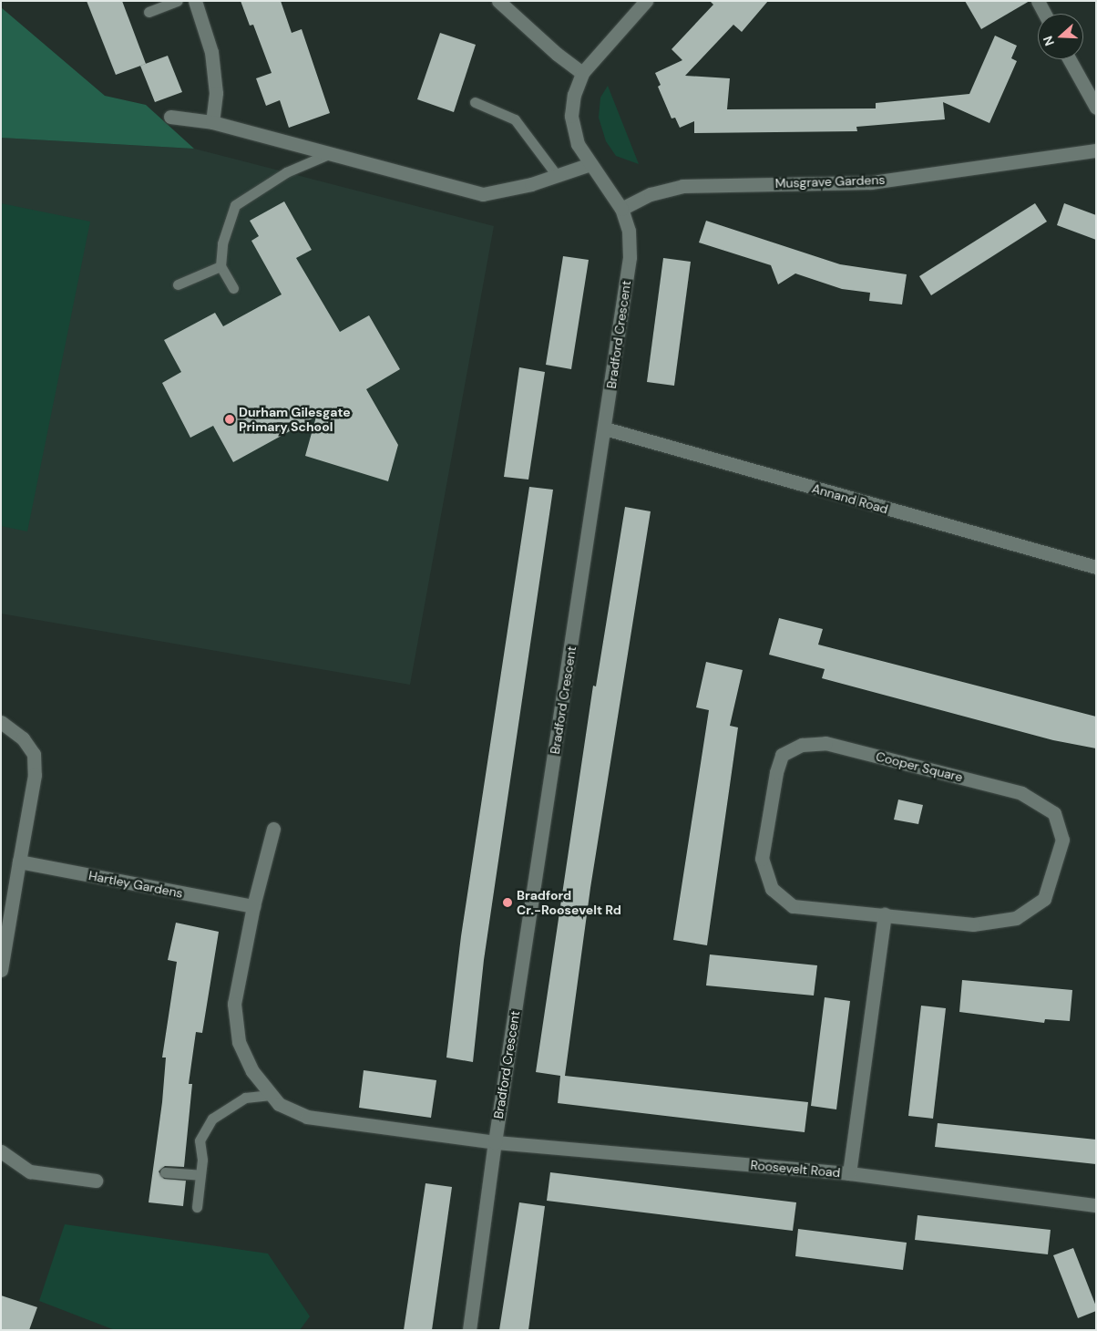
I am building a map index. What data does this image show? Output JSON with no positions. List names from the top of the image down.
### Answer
{
  "streets": {
    "street": [
      "Musgrave Gardens",
      "Bradford Crescent",
      "Annand Road",
      "Cooper Square",
      "Hartley Gardens",
      "Roosevelt Road"
    ]
  },
  "crossings": [
    ["Musgrave Gardens", "Bradford Crescent"],
    ["Bradford Crescent", "Annand Road"],
    ["Bradford Crescent", "Roosevelt Road"]
  ],
  "places": ["Durham Gilesgate Primary School", "Bradford Cr.-Roosevelt Rd"],
  "north": "left"
}
